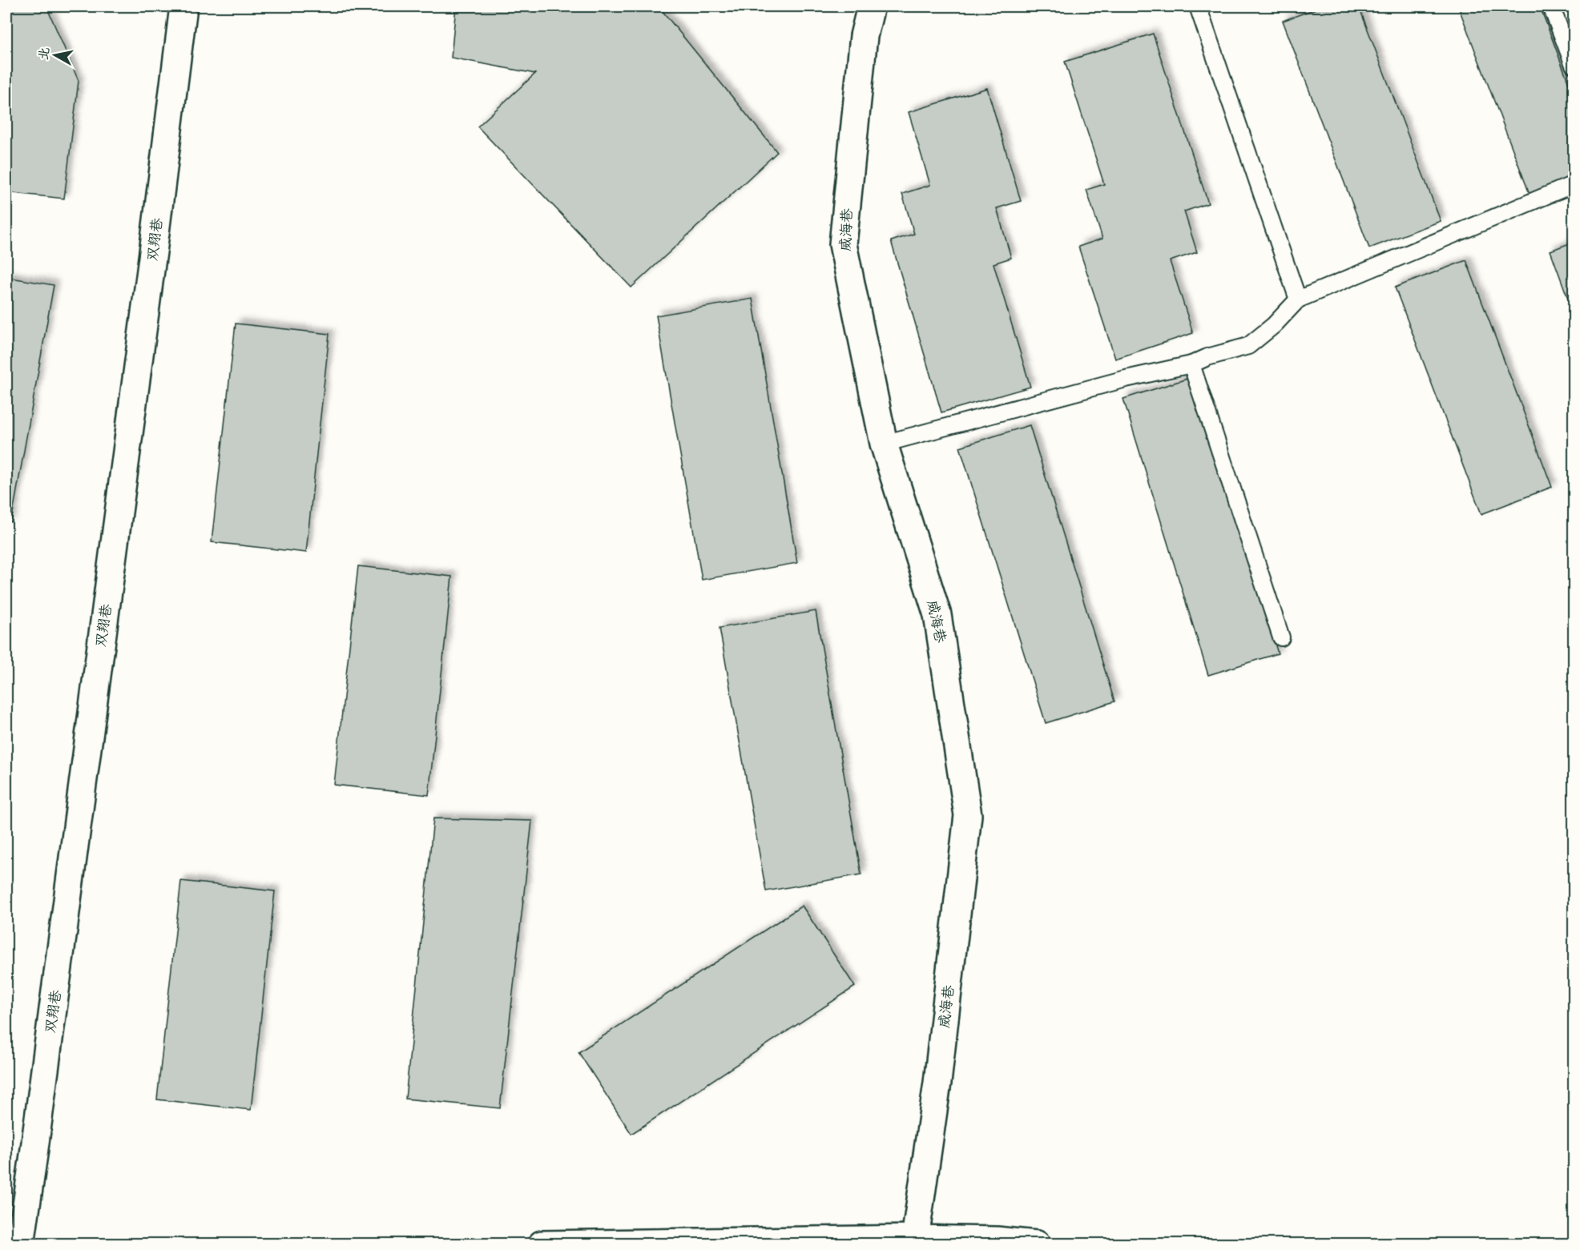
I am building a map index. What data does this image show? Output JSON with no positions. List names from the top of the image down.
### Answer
{
  "streets": {
    "street": ["威海巷", "双翔巷"]
  },
  "north": "left"
}
